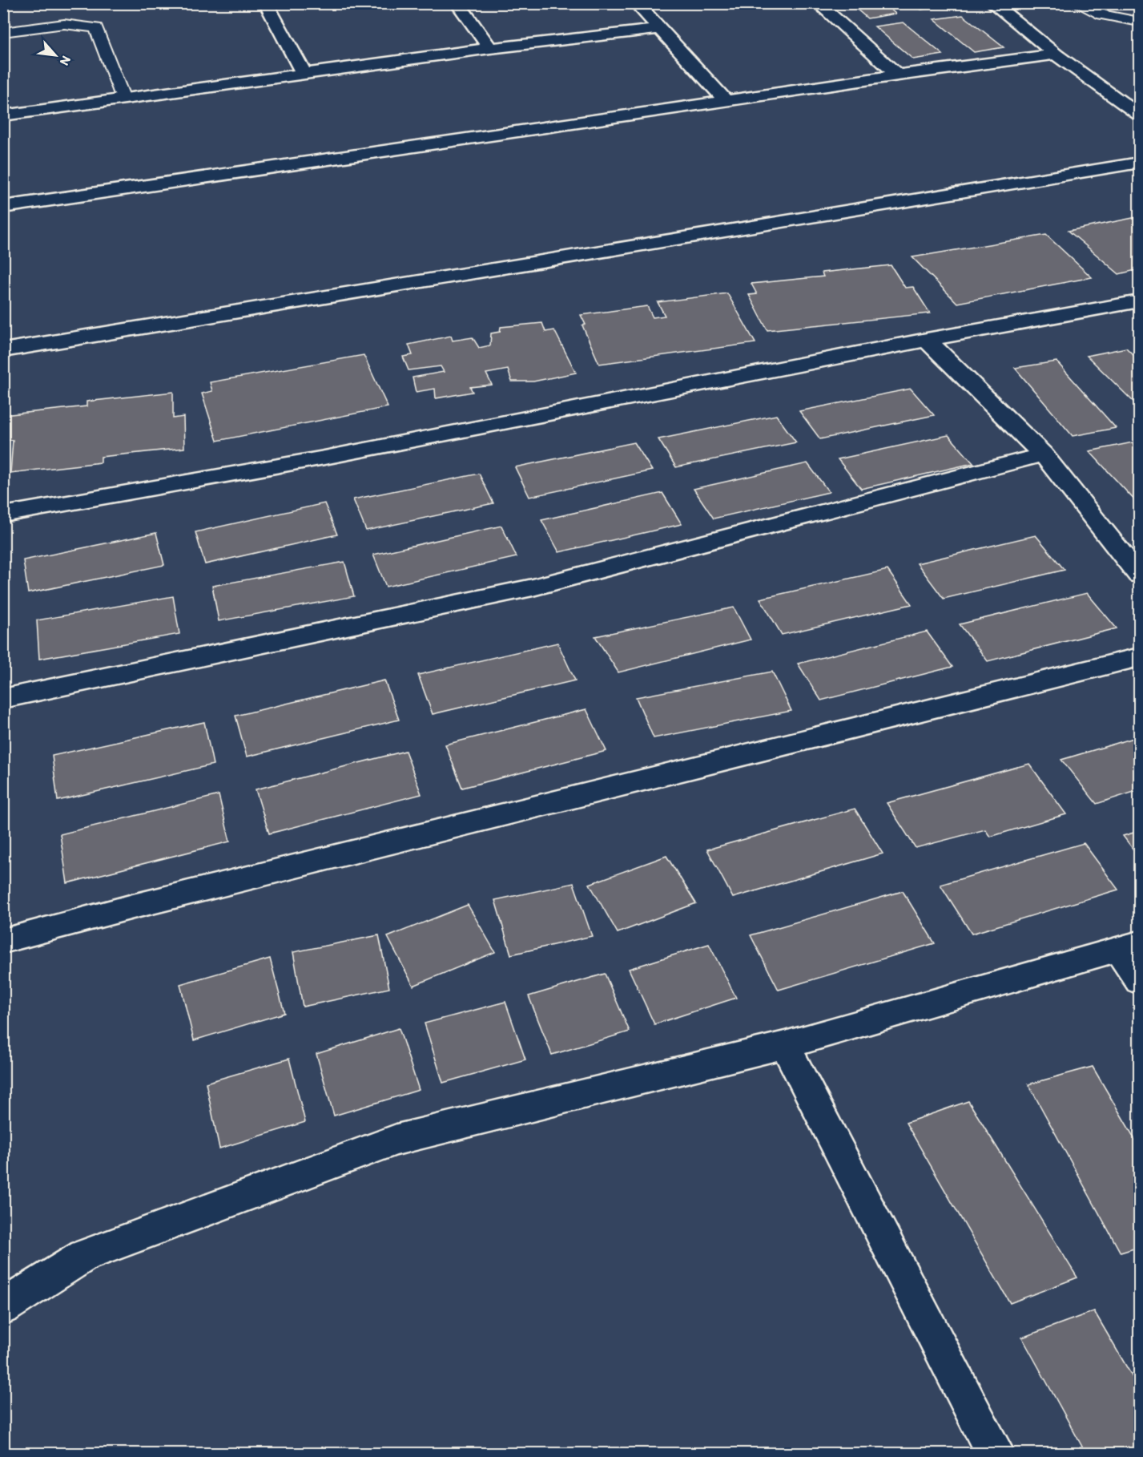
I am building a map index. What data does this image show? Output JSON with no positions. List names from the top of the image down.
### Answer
{
  "north": "bottom right"
}
